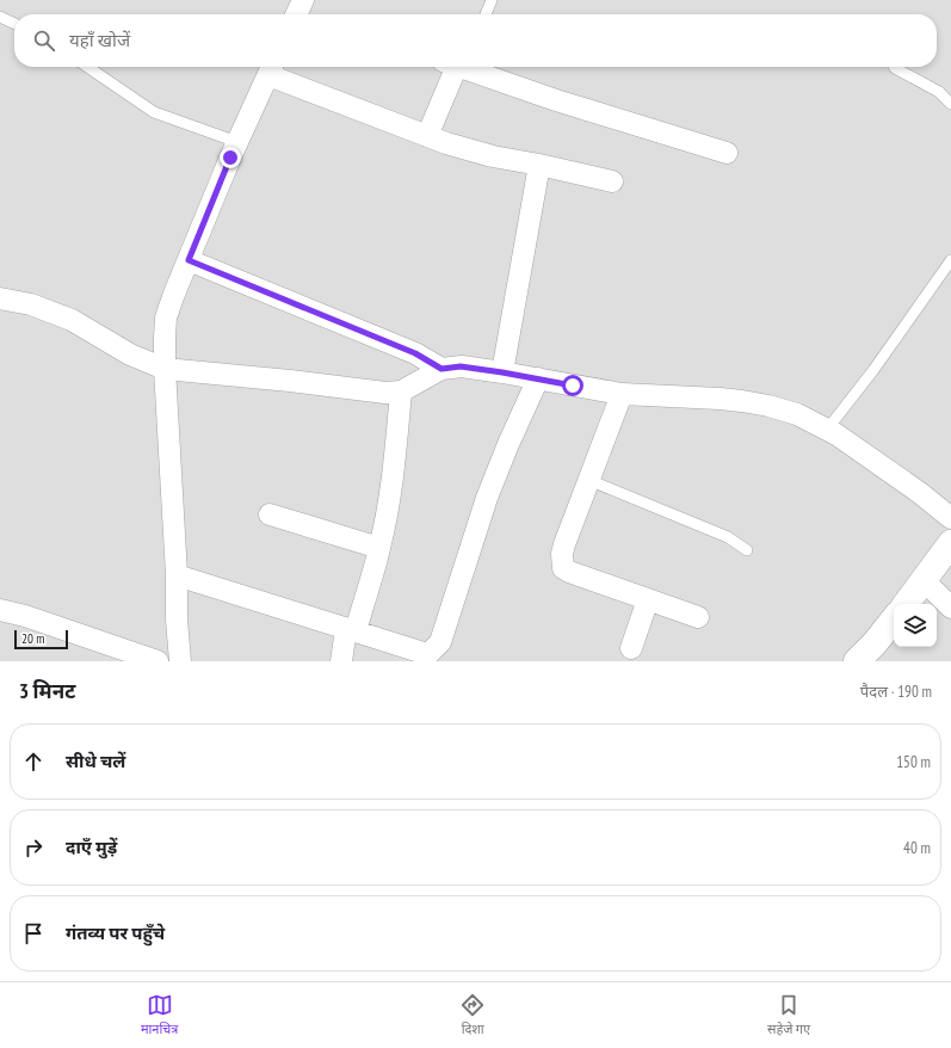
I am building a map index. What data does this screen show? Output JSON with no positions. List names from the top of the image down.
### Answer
{
  "scale_bar": "20 m",
  "page": {
    "search": "यहाँ खोजें",
    "scale": "20 m",
    "heading": ["3 मिनट", "पैदल · 190 m"],
    "list": [
      ["सीधे चलें", "150 m"],
      ["दाएँ मुड़ें", "40 m"],
      "गंतव्य पर पहुँचे"
    ],
    "nav": ["मानचित्र", "दिशा", "सहेजे गए"]
  }
}
